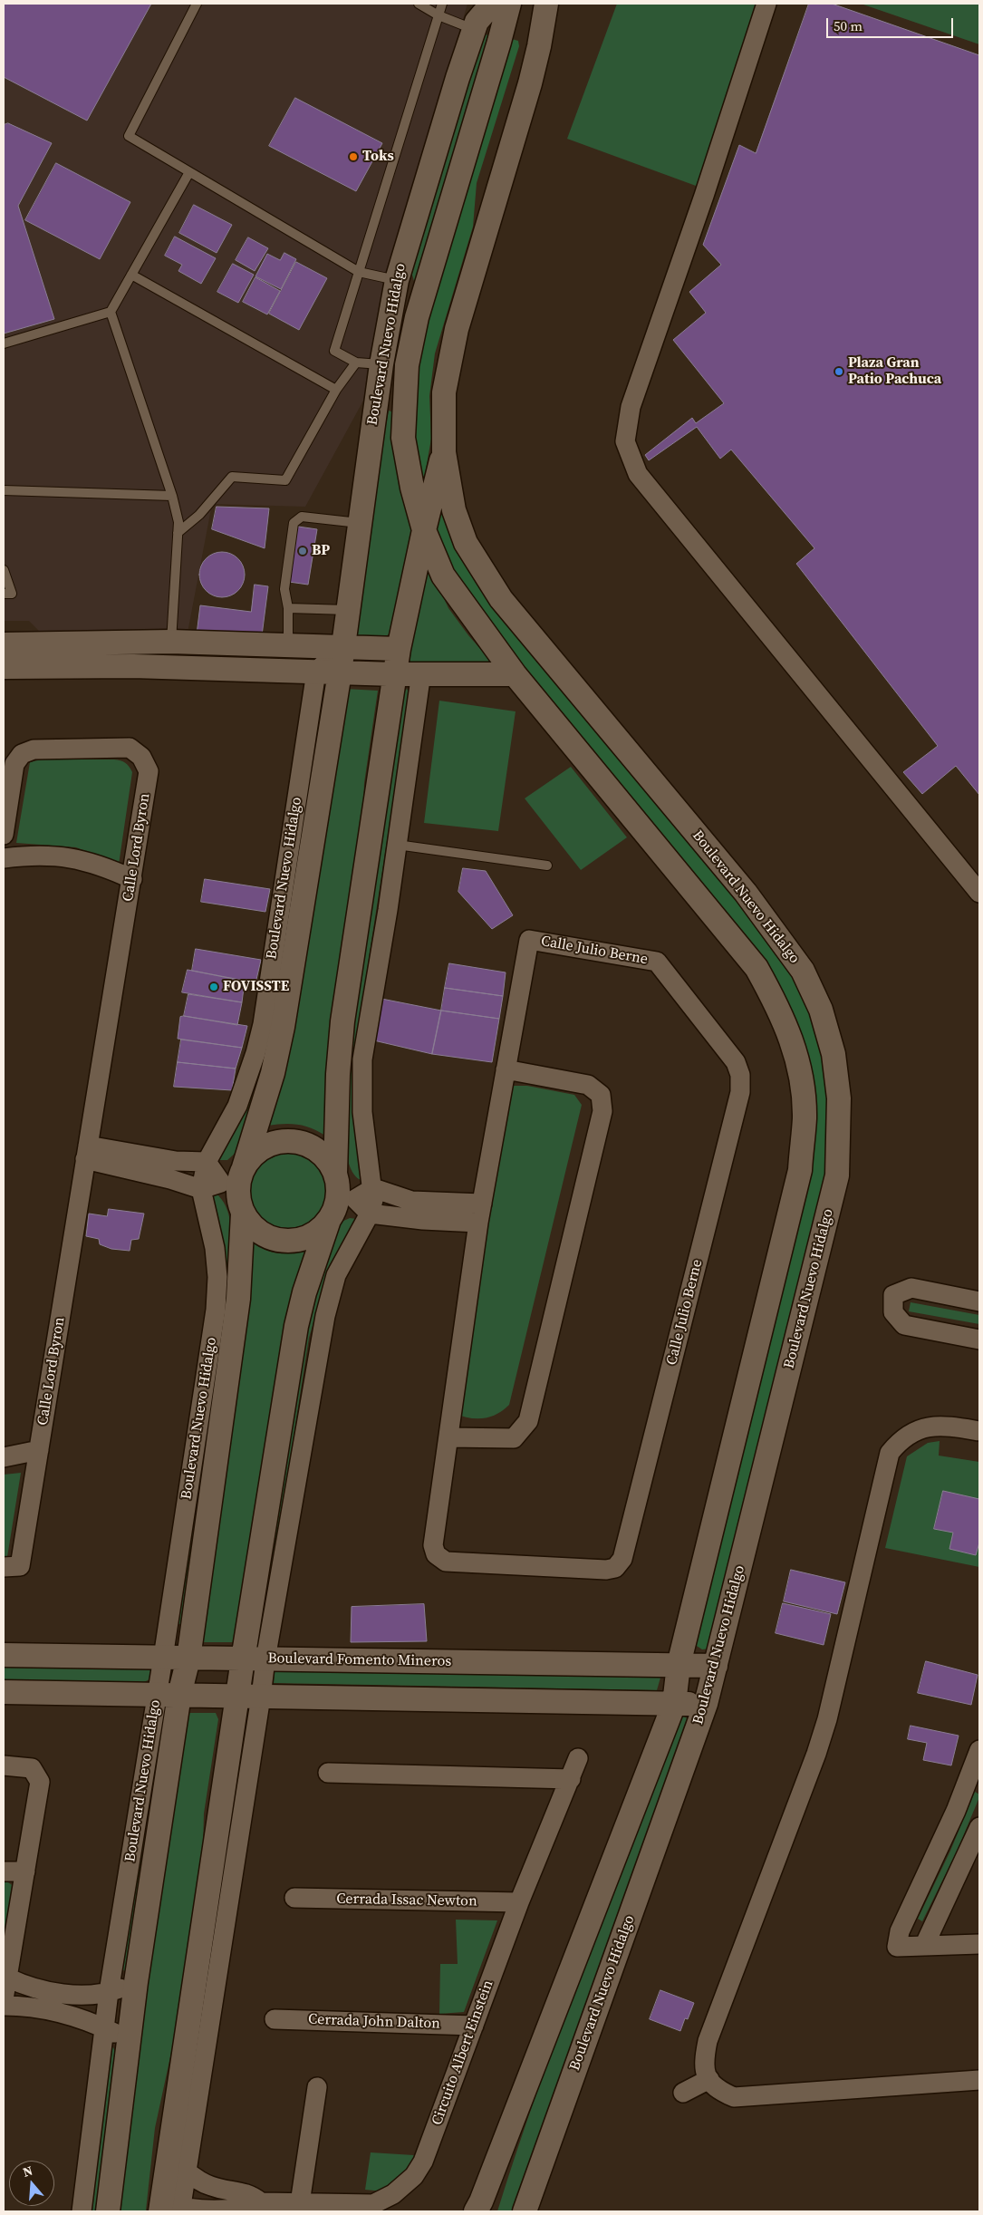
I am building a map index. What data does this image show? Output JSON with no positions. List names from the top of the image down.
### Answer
{
  "streets": {
    "street": [
      "Boulevard Nuevo Hidalgo",
      "Calle Lord Byron",
      "Calle Julio Berne",
      "Boulevard Fomento Mineros",
      "Cerrada Issac Newton",
      "Cerrada John Dalton",
      "Circuito Albert Einstein"
    ]
  },
  "crossings": [
    ["Boulevard Nuevo Hidalgo", "Boulevard Fomento Mineros"],
    ["Cerrada Issac Newton", "Circuito Albert Einstein"],
    ["Cerrada John Dalton", "Circuito Albert Einstein"]
  ],
  "places": [
    "Toks",
    "Plaza Gran Patio Pachuca",
    "BP",
    "FOVISSTE"
  ],
  "scale_bar": "50 m",
  "north": "top"
}
